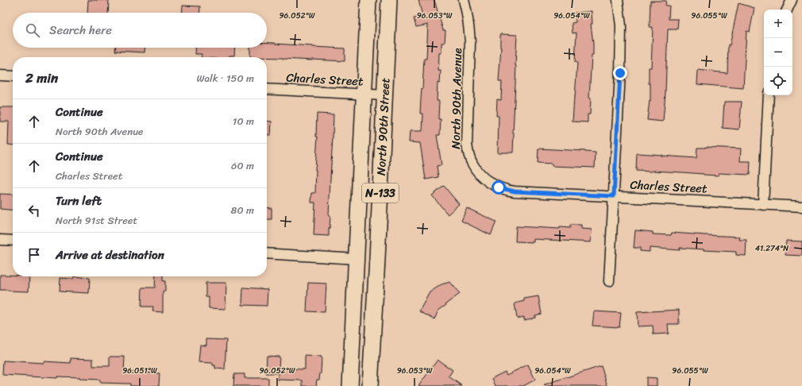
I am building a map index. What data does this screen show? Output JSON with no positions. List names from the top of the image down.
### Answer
{
  "streets": {
    "main road": ["North 90th Street", "N-133"],
    "street": ["Charles Street", "North 90th Avenue"]
  },
  "crossings": [
    ["Charles Street", "North 90th Avenue"],
    ["Charles Street", "North 90th Street"]
  ],
  "page": {
    "map_buttons": ["+", "−"],
    "search": "Search here",
    "heading": ["2 min", "Walk · 150 m"],
    "list": [
      ["Continue", "North 90th Avenue", "10 m"],
      ["Continue", "Charles Street", "60 m"],
      ["Turn left", "North 91st Street", "80 m"],
      "Arrive at destination"
    ]
  },
  "coordinates": [
    "96.052°W",
    "96.053°W",
    "96.054°W",
    "96.055°W",
    "41.274°N",
    "96.051°W"
  ]
}
